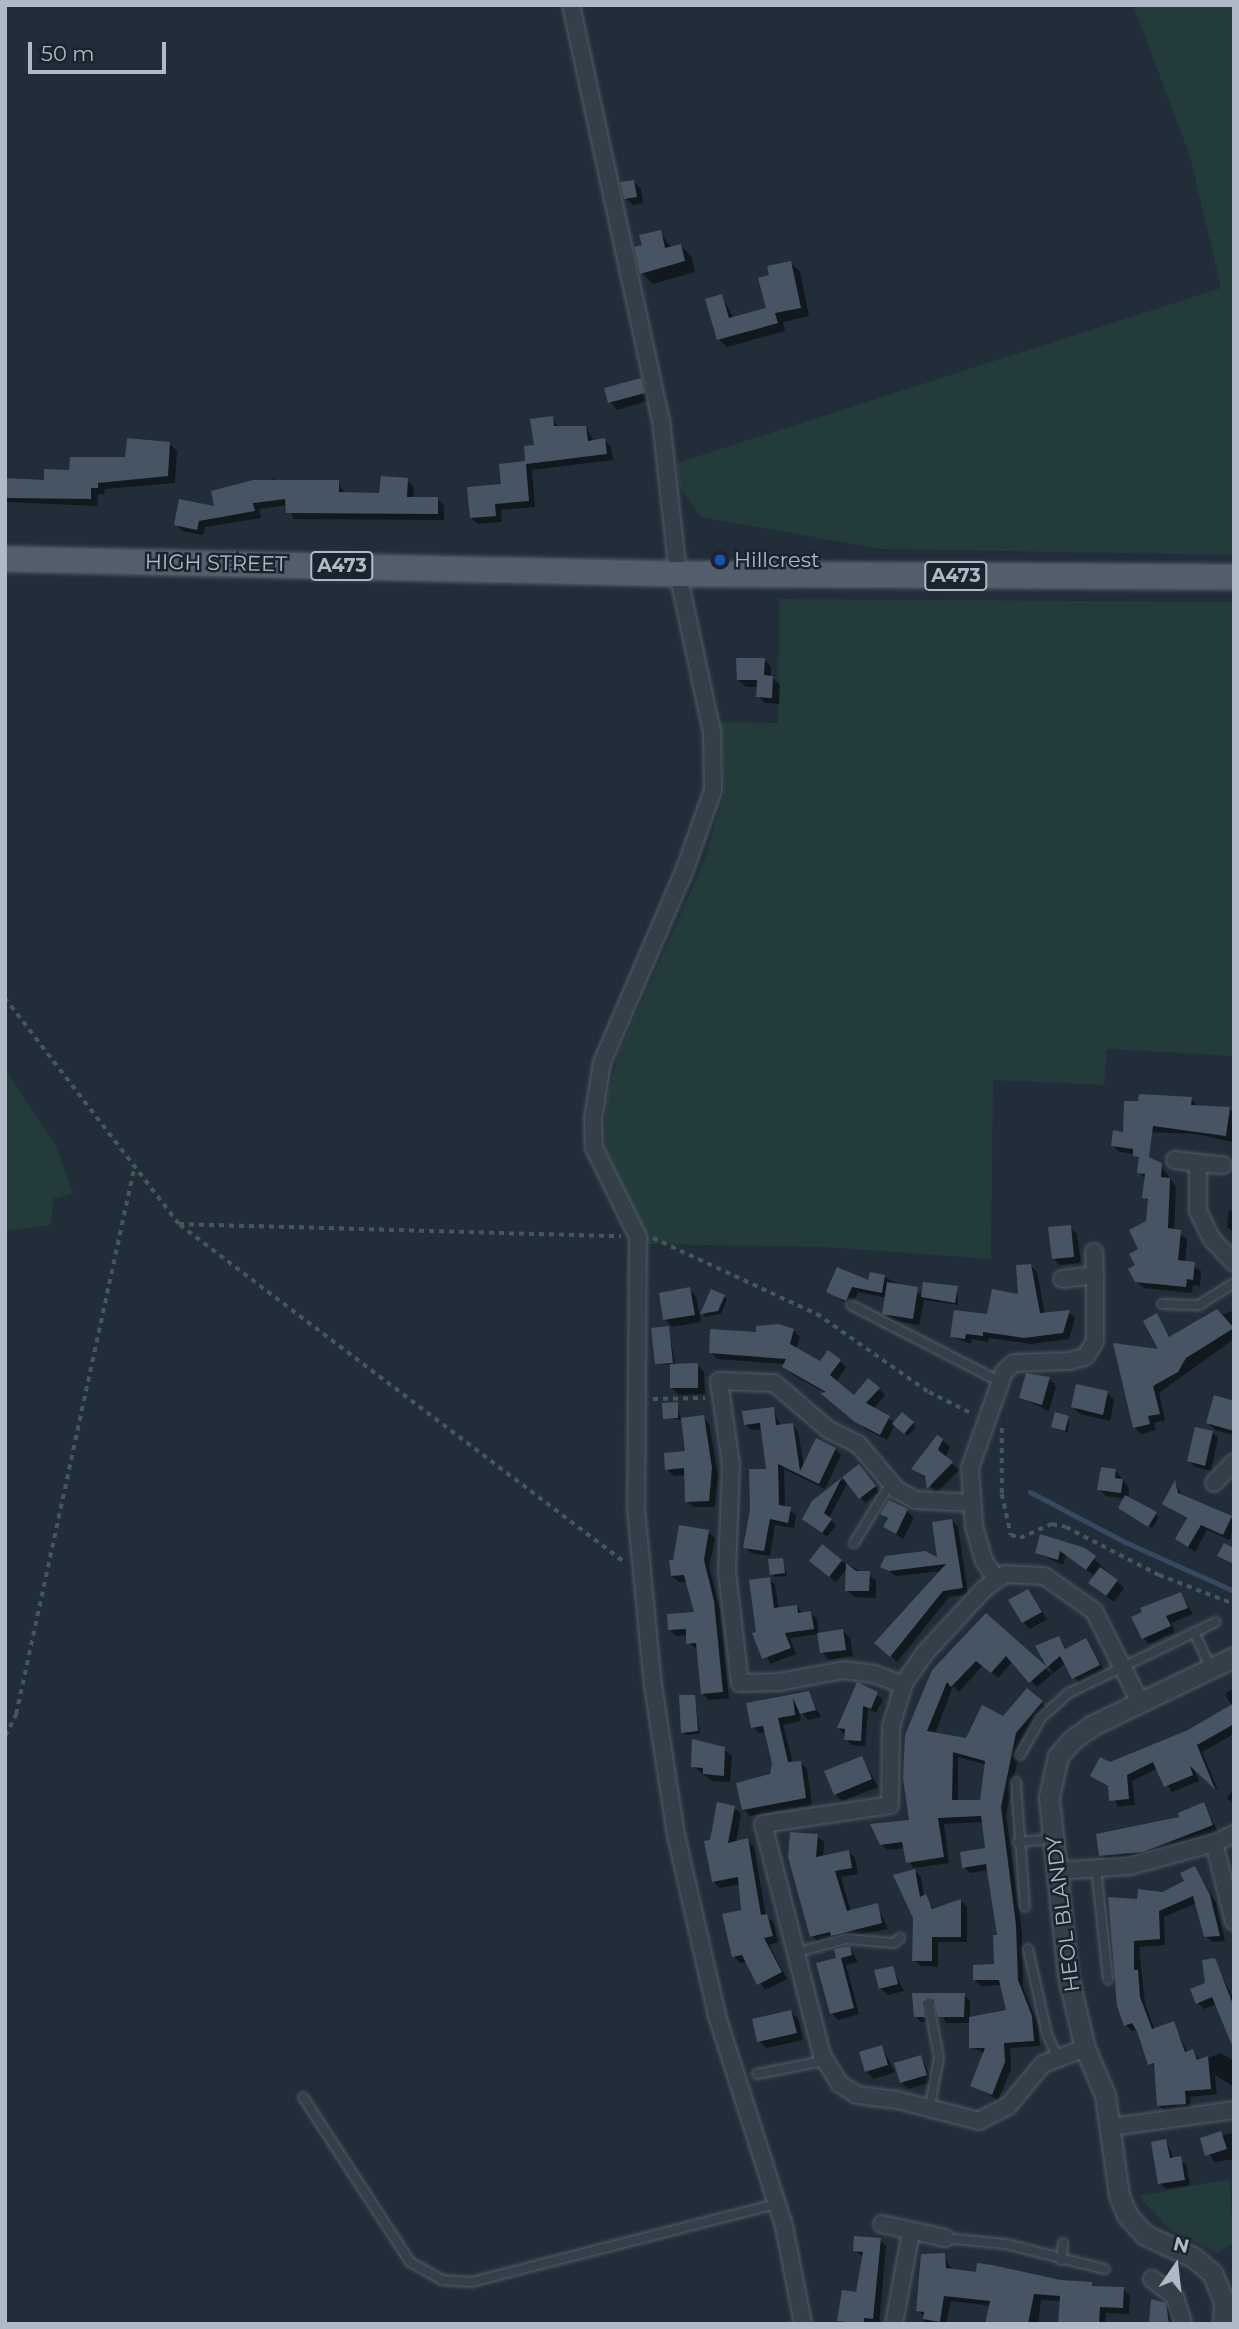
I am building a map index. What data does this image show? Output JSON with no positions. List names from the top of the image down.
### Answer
{
  "streets": {
    "main road": ["HIGH STREET", "A473"],
    "street": ["HEOL BLANDY"]
  },
  "crossings": [
    ["HIGH STREET", "A473"]
  ],
  "places": ["Hillcrest"],
  "scale_bar": "50 m",
  "north": "top"
}
